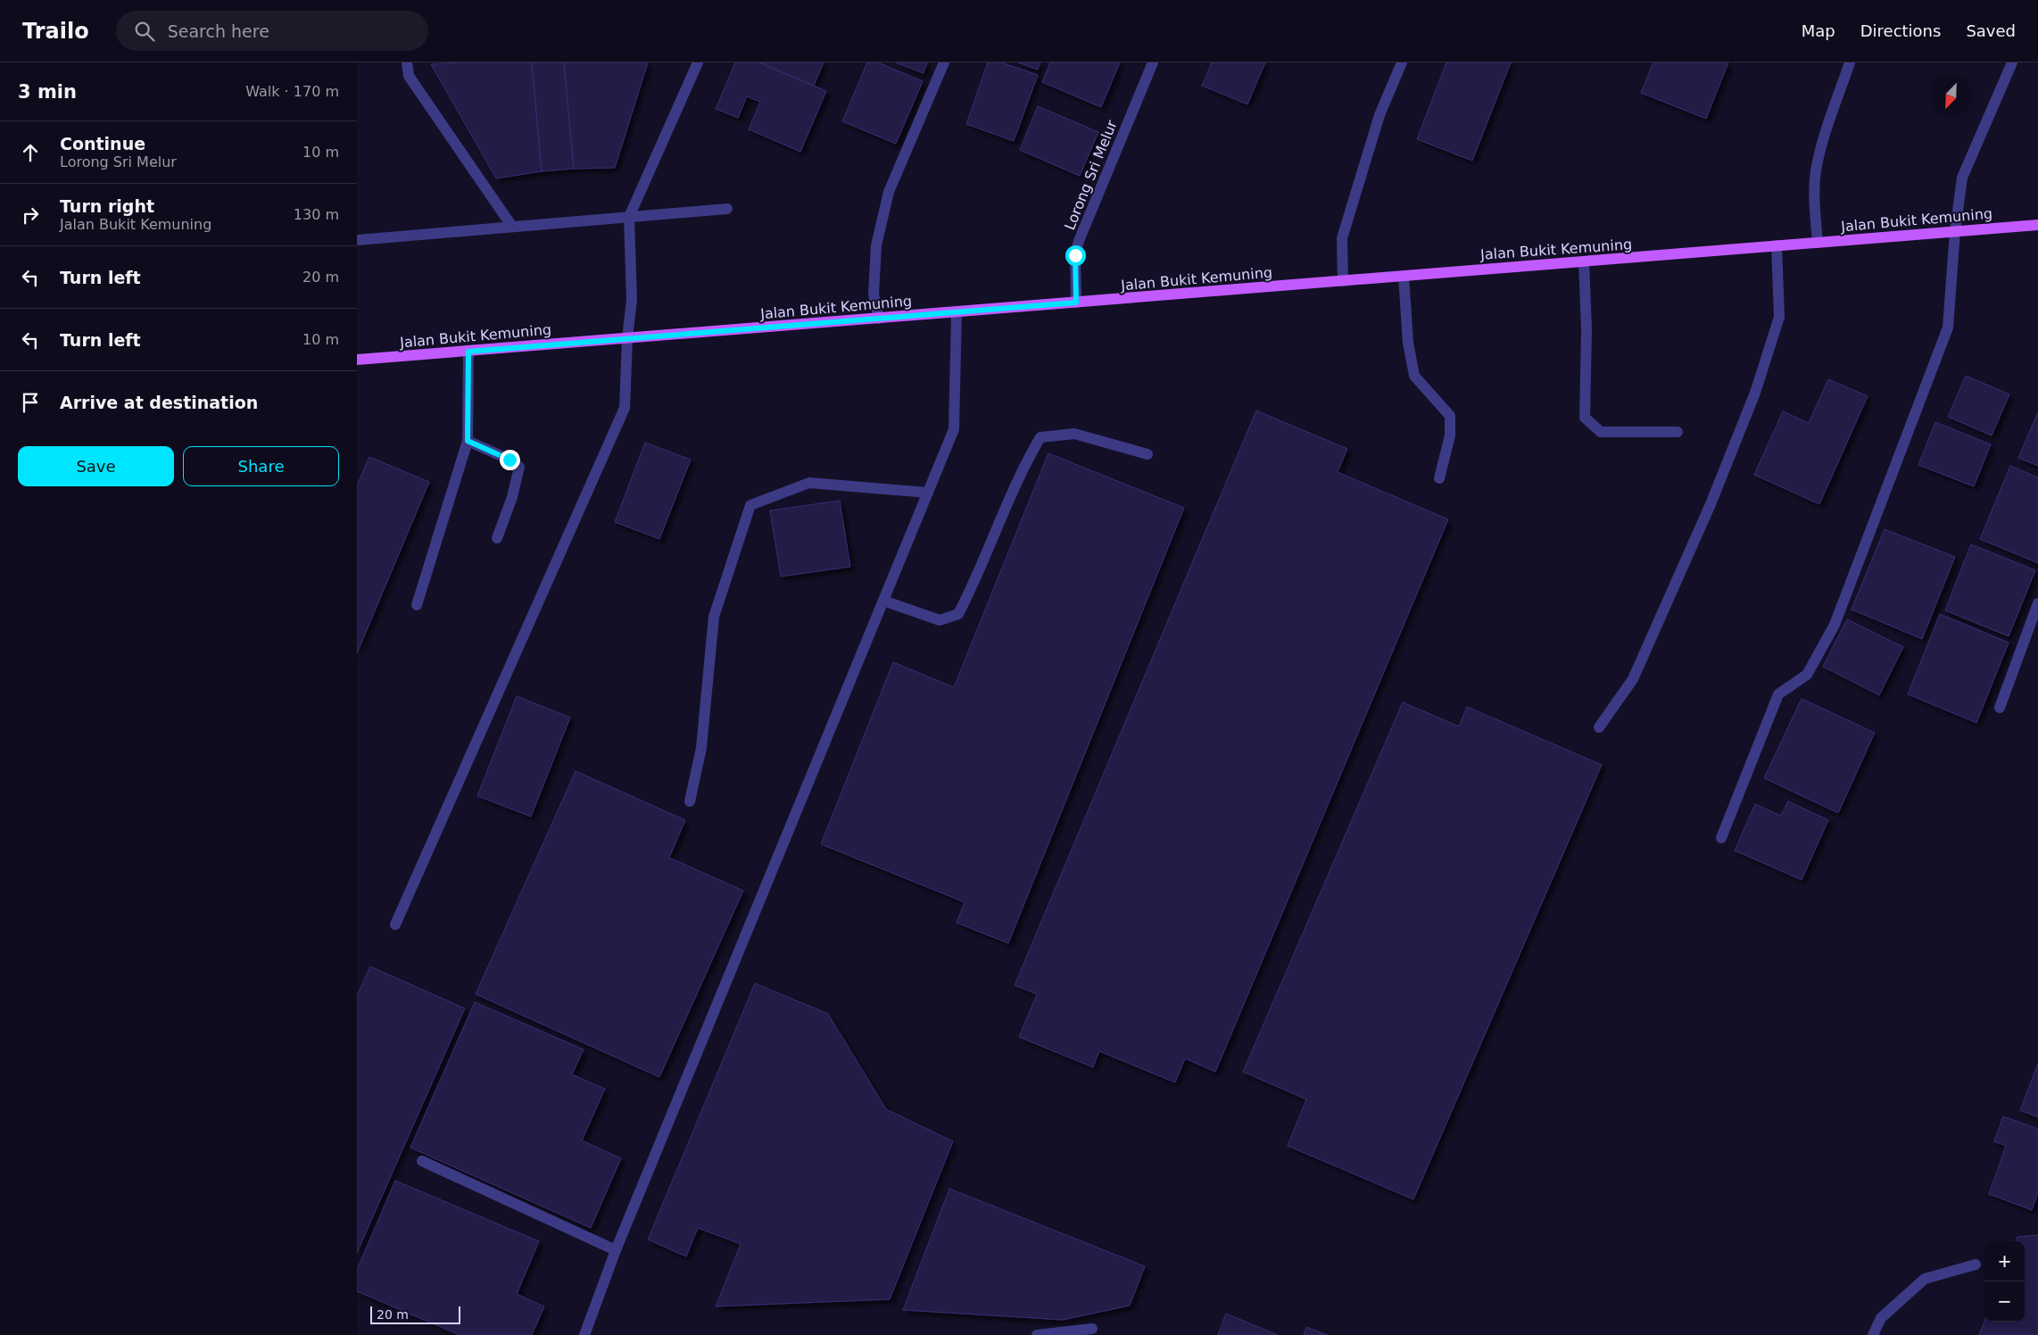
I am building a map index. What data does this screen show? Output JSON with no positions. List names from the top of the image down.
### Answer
{
  "streets": {
    "main road": ["Jalan Bukit Kemuning"],
    "street": ["Lorong Sri Melur"]
  },
  "crossings": [
    ["Lorong Sri Melur", "Jalan Bukit Kemuning"]
  ],
  "scale_bar": "20 m",
  "north": "bottom left",
  "page": {
    "header": "Trailo",
    "search": "Search here",
    "nav": ["Map", "Directions", "Saved"],
    "heading": ["3 min", "Walk · 170 m"],
    "list": [
      ["Continue", "Lorong Sri Melur", "10 m"],
      ["Turn right", "Jalan Bukit Kemuning", "130 m"],
      ["Turn left", "20 m"],
      ["Turn left", "10 m"],
      "Arrive at destination"
    ],
    "buttons": ["Save", "Share"],
    "map_buttons": ["+", "−"],
    "scale": "20 m"
  }
}
